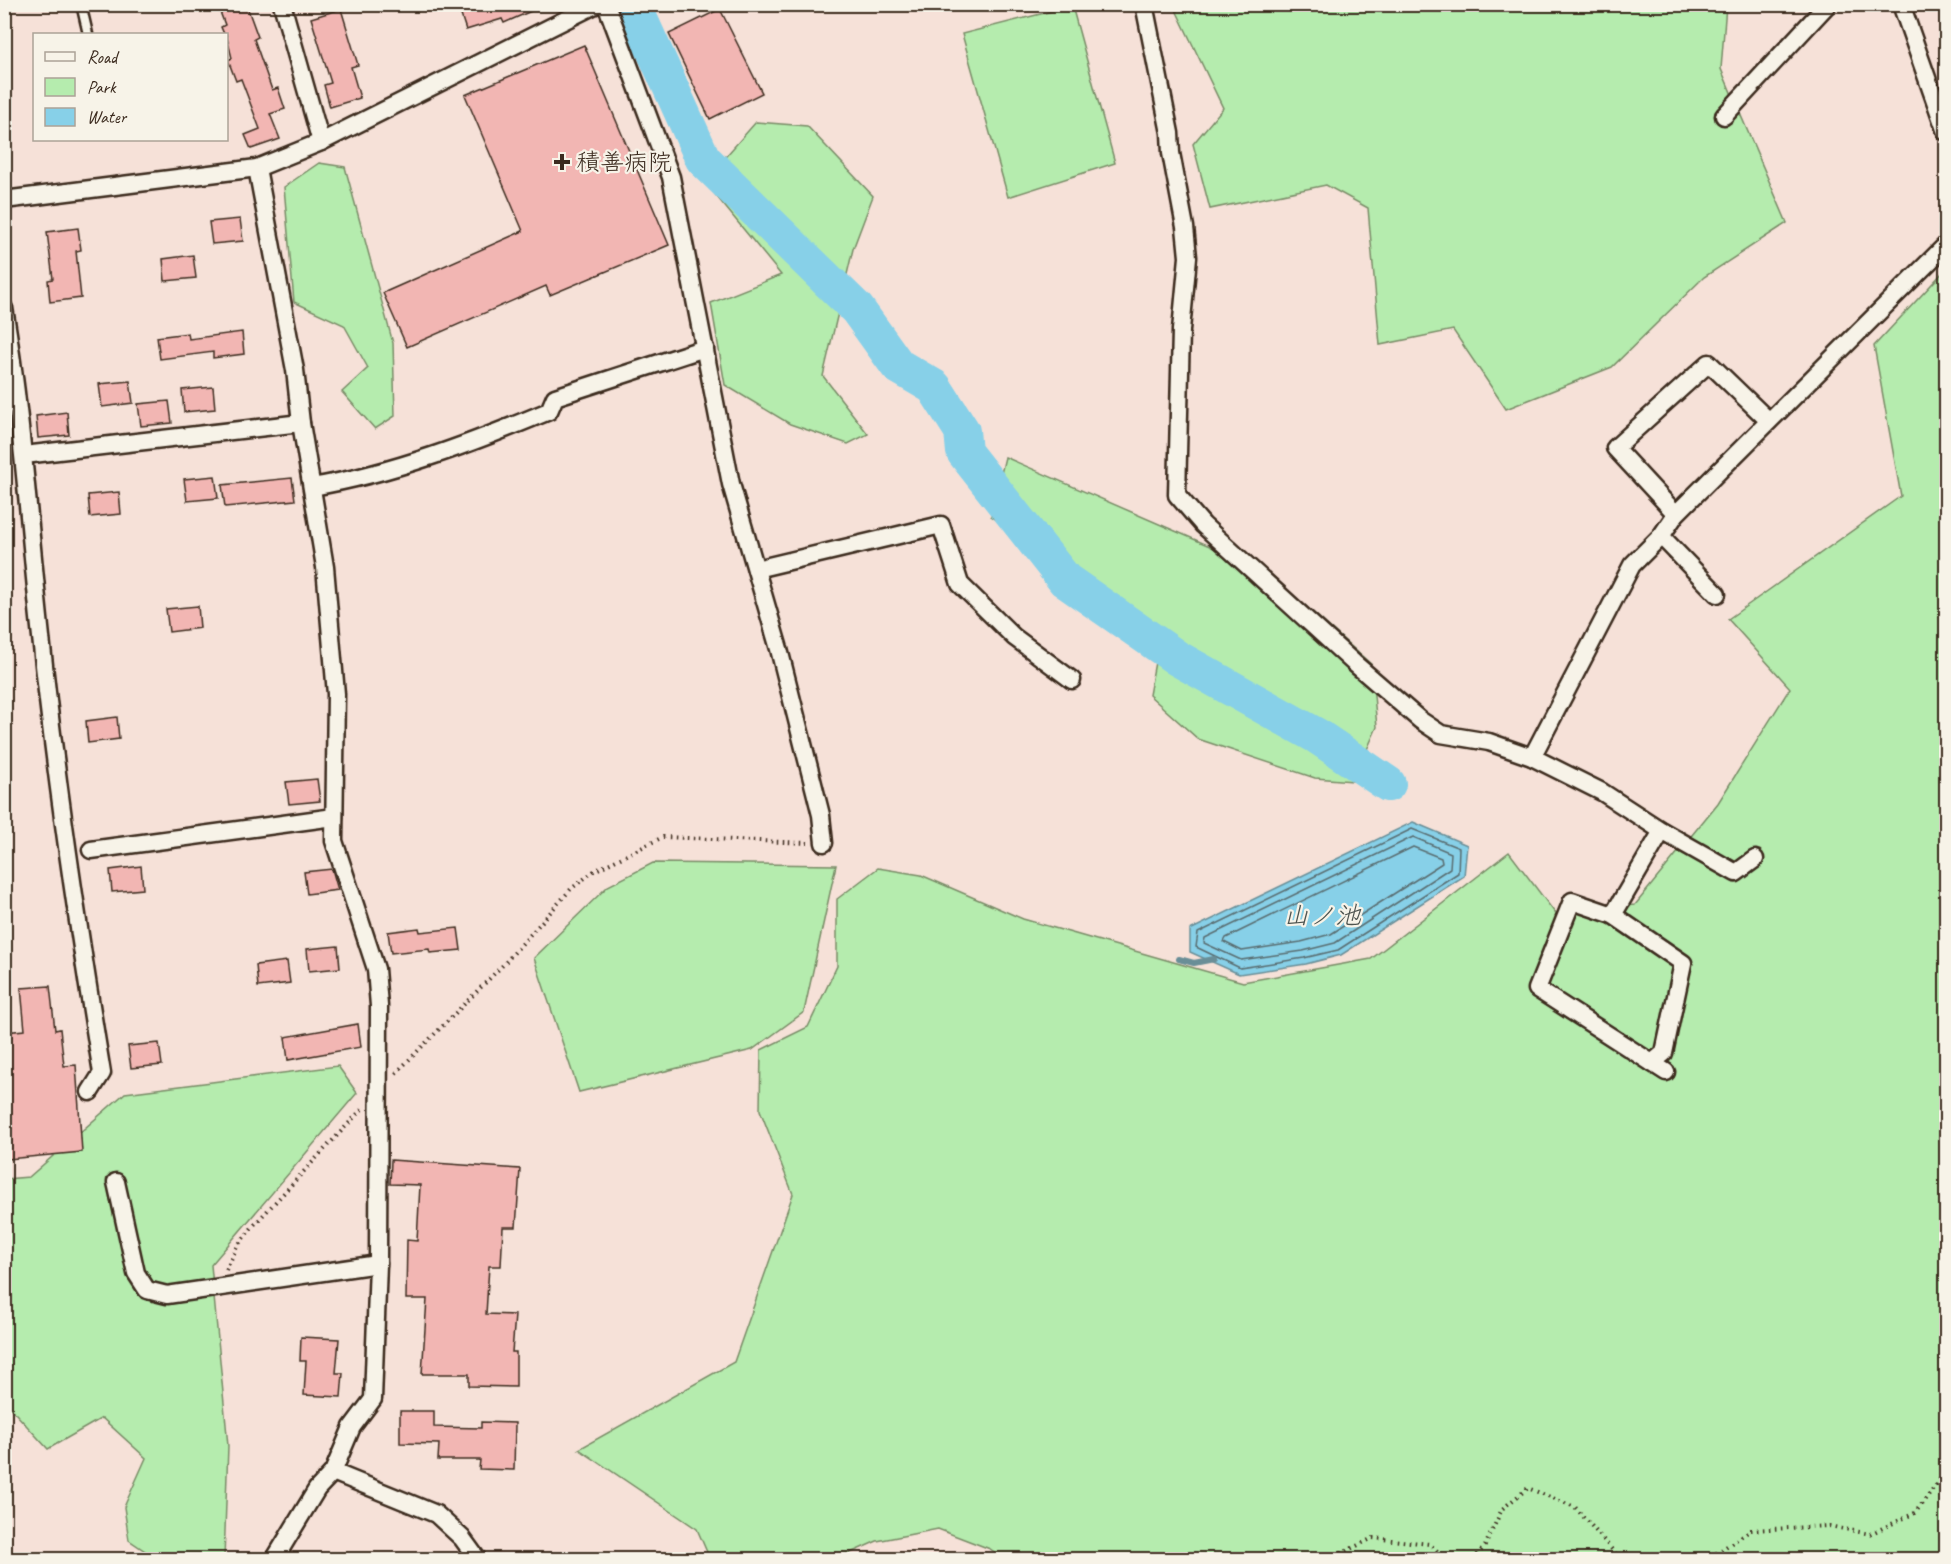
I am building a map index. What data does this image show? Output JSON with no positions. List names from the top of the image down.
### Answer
{
  "water": ["山ノ池"],
  "places": {
    "health": ["積善病院"]
  },
  "legend": ["Road", "Park", "Water"]
}
